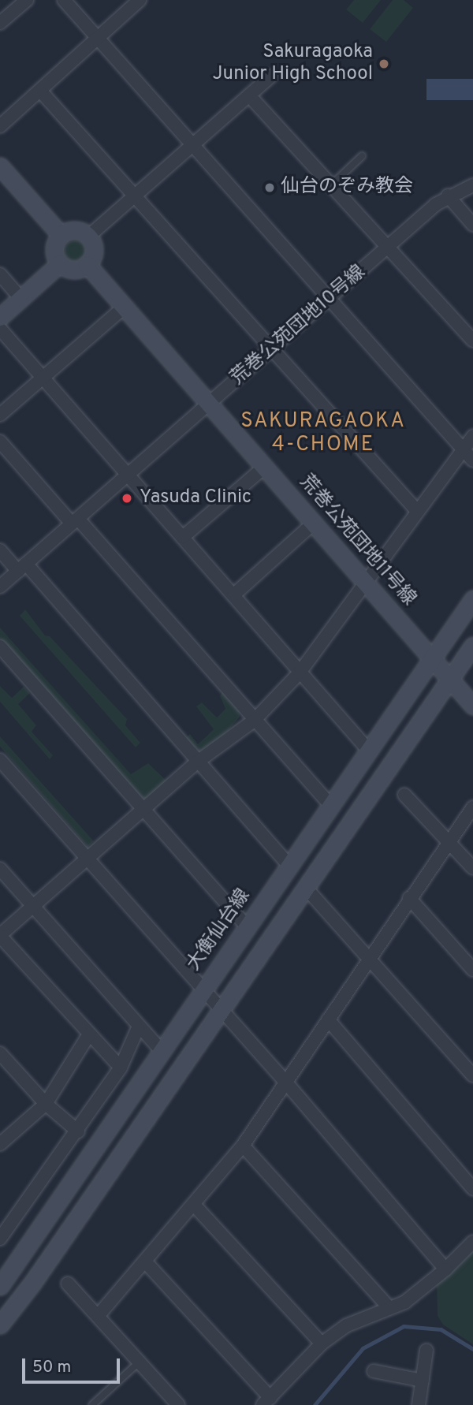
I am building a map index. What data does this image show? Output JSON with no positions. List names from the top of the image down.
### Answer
{
  "streets": {
    "main road": ["荒巻公苑団地11号線", "大衡仙台線"],
    "street": ["荒巻公苑団地10号線"]
  },
  "crossings": [
    ["荒巻公苑団地10号線", "荒巻公苑団地11号線"],
    ["荒巻公苑団地11号線", "大衡仙台線"]
  ],
  "districts": ["SAKURAGAOKA 4-CHOME"],
  "places": ["Sakuragaoka Junior High School", "仙台のぞみ教会", "Yasuda Clinic"],
  "scale_bar": "50 m"
}
